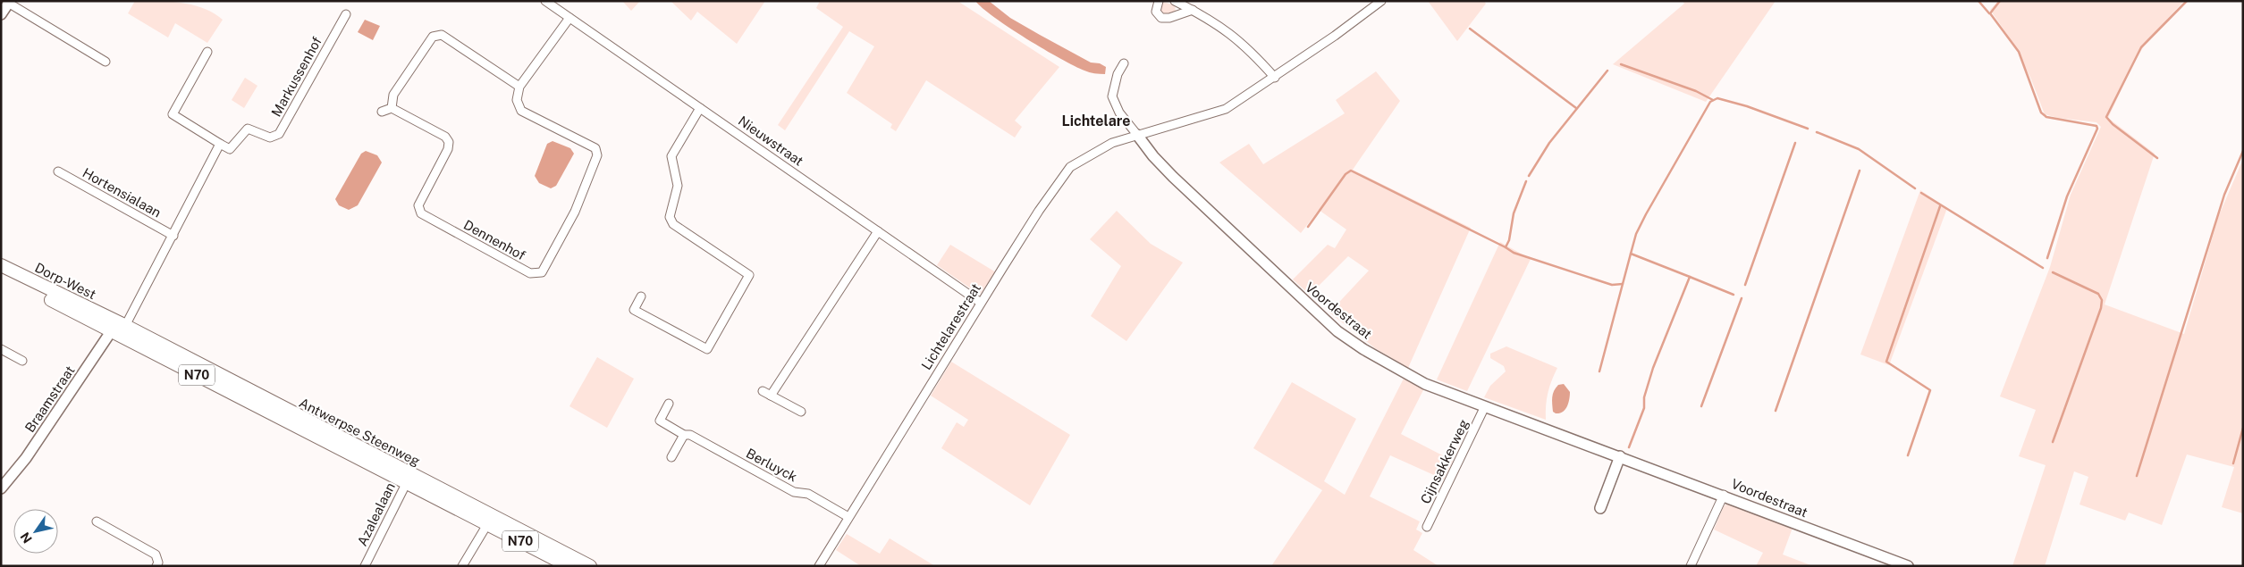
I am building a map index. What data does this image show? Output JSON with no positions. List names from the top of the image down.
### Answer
{
  "streets": {
    "main road": ["Dorp-West", "N70", "Antwerpse Steenweg"],
    "street": [
      "Markussenhof",
      "Nieuwstraat",
      "Hortensialaan",
      "Dennenhof",
      "Voordestraat",
      "Lichtelarestraat",
      "Braamstraat",
      "Cijnsakkerweg",
      "Berluyck",
      "Azalealaan"
    ]
  },
  "crossings": [
    ["Nieuwstraat", "Lichtelarestraat"],
    ["Dorp-West", "Braamstraat"],
    ["Dorp-West", "Antwerpse Steenweg"],
    ["Voordestraat", "Lichtelarestraat"],
    ["Voordestraat", "Cijnsakkerweg"],
    ["Lichtelarestraat", "Berluyck"],
    ["Braamstraat", "Antwerpse Steenweg"],
    ["Antwerpse Steenweg", "Azalealaan"]
  ],
  "districts": ["Lichtelare"],
  "north": "bottom left"
}
